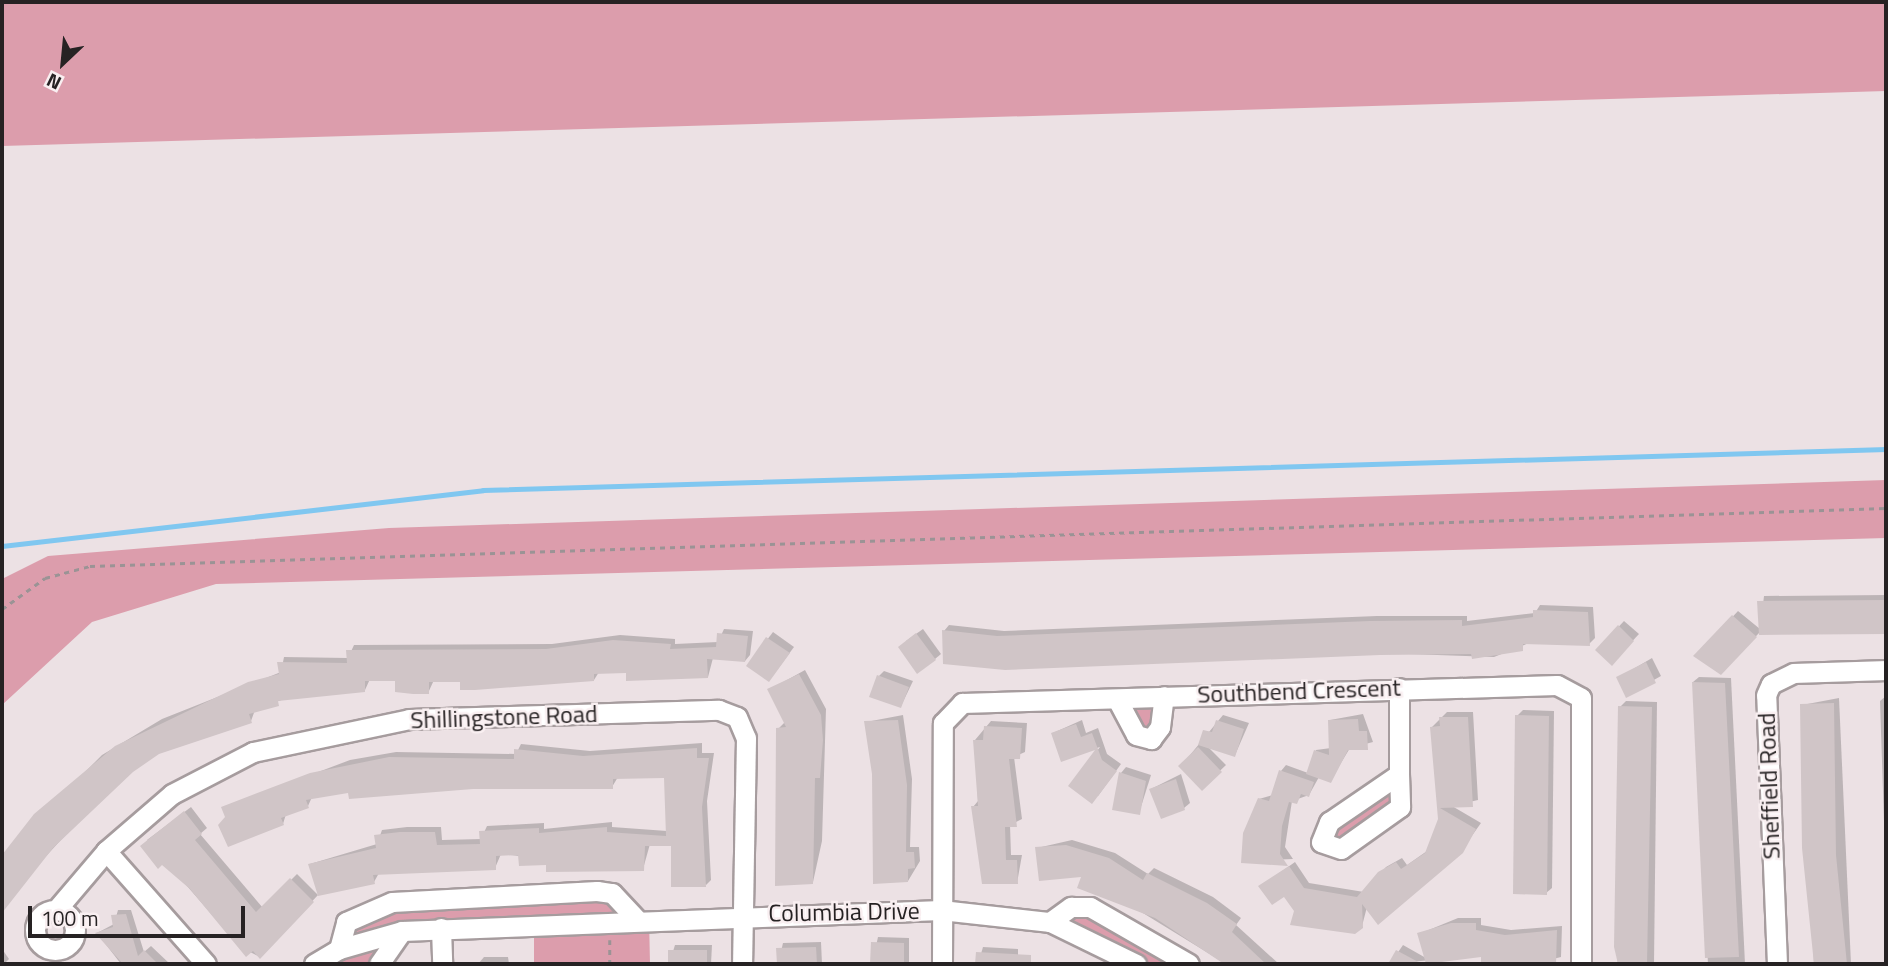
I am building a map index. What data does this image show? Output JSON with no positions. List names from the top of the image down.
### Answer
{
  "streets": {
    "street": [
      "Southbend Crescent",
      "Shillingstone Road",
      "Sheffield Road",
      "Columbia Drive"
    ]
  },
  "crossings": [
    ["Southbend Crescent", "Columbia Drive"],
    ["Shillingstone Road", "Columbia Drive"]
  ],
  "scale_bar": "100 m",
  "north": "bottom left"
}
